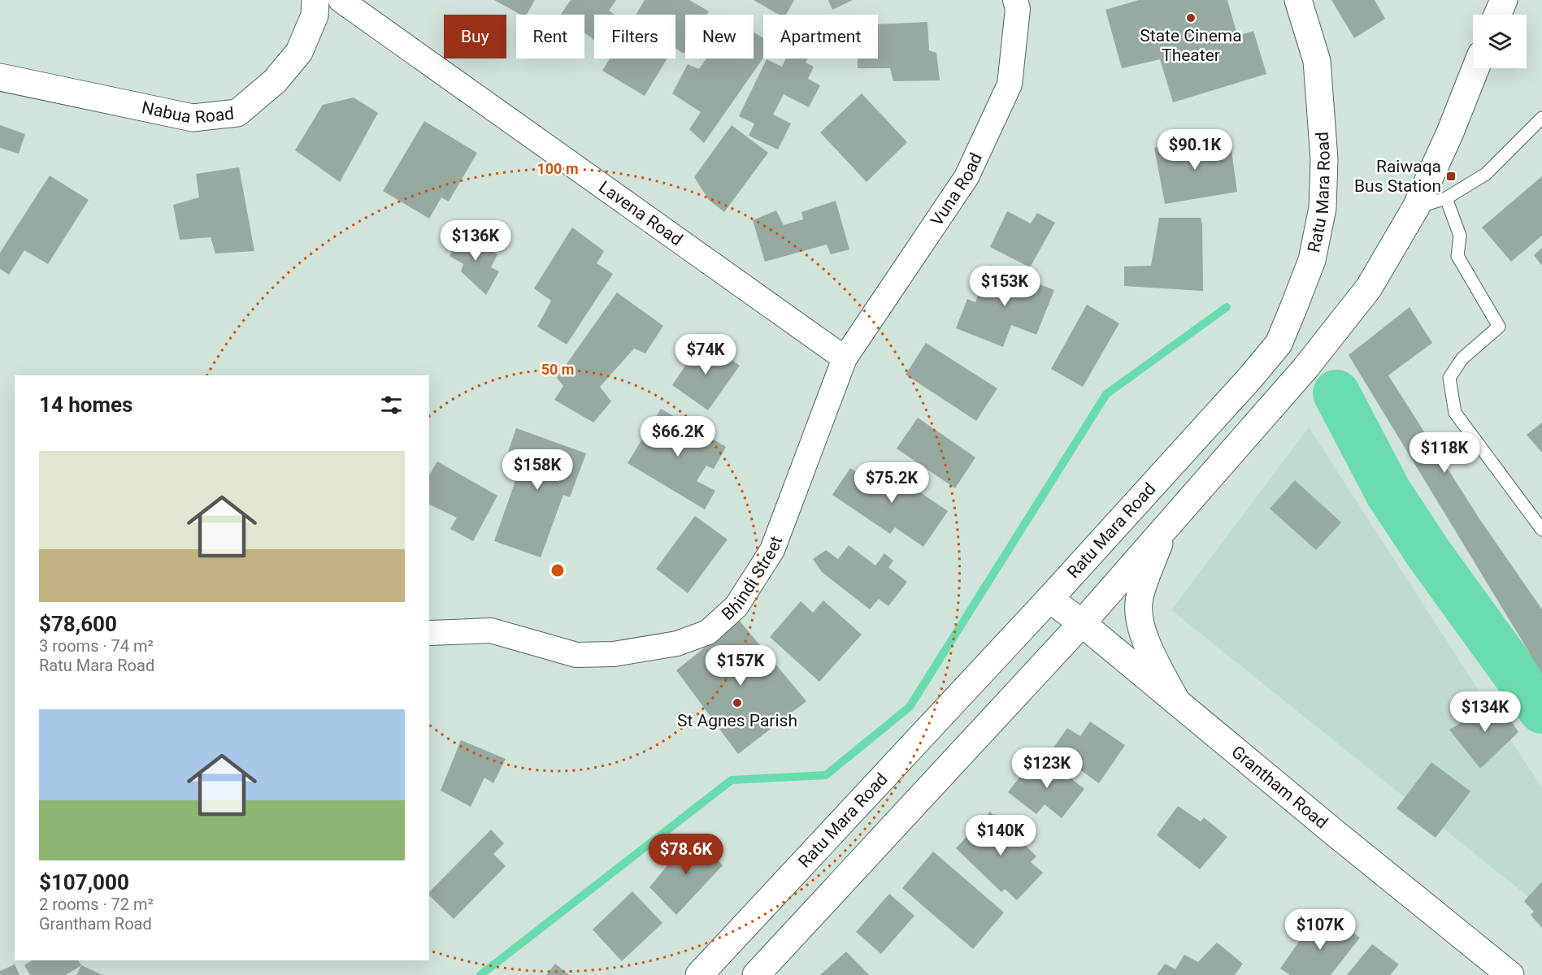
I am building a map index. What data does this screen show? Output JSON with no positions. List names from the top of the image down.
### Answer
{
  "streets": {
    "main road": ["Nabua Road", "Ratu Mara Road", "Grantham Road"],
    "street": ["Vuna Road", "Lavena Road", "Bhindi Street"]
  },
  "crossings": [
    ["Vuna Road", "Lavena Road"],
    ["Vuna Road", "Bhindi Street"],
    ["Ratu Mara Road", "Grantham Road"],
    ["Lavena Road", "Bhindi Street"]
  ],
  "places": {
    "other": ["State Cinema Theater", "St Agnes Parish"],
    "transit": ["Raiwaqa Bus Station"]
  },
  "page": {
    "chip": [
      "Buy",
      "Rent",
      "Filters",
      "New",
      "Apartment"
    ],
    "price": [
      "$90.1K",
      "$136K",
      "$153K",
      "$74K",
      "$66.2K",
      "$118K",
      "$158K",
      "$75.2K",
      "$157K",
      "$134K",
      "$123K",
      "$140K",
      "$78.6K",
      "$107K"
    ],
    "heading": "14 homes",
    "list": [
      {
        "name": "$78,600",
        "note": "3 rooms · 74 m² · Ratu Mara Road"
      },
      {
        "name": "$107,000",
        "note": "2 rooms · 72 m² · Grantham Road"
      }
    ]
  },
  "rings": ["100 m", "50 m"]
}
